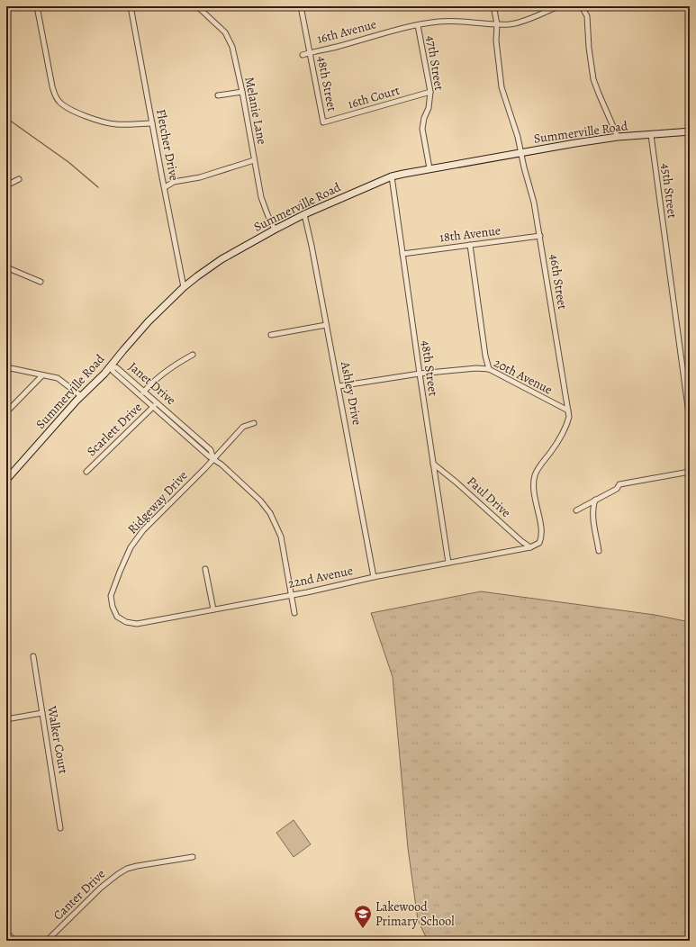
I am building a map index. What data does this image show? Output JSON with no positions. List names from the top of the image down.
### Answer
{
  "streets": {
    "main road": ["Summerville Road"],
    "street": [
      "16th Avenue",
      "47th Street",
      "48th Street",
      "16th Court",
      "Melanie Lane",
      "Fletcher Drive",
      "45th Street",
      "18th Avenue",
      "46th Street",
      "20th Avenue",
      "Janet Drive",
      "Ashley Drive",
      "Scarlett Drive",
      "Paul Drive",
      "Ridgeway Drive",
      "22nd Avenue",
      "Walker Court",
      "Canter Drive"
    ]
  },
  "crossings": [
    ["16th Avenue", "47th Street"],
    ["16th Avenue", "48th Street"],
    ["16th Avenue", "46th Street"],
    ["47th Street", "16th Court"],
    ["47th Street", "Summerville Road"],
    ["48th Street", "16th Court"],
    ["48th Street", "Summerville Road"],
    ["48th Street", "18th Avenue"],
    ["48th Street", "20th Avenue"],
    ["48th Street", "Paul Drive"],
    ["48th Street", "22nd Avenue"],
    ["Melanie Lane", "Summerville Road"],
    ["Summerville Road", "Fletcher Drive"],
    ["Summerville Road", "45th Street"],
    ["Summerville Road", "46th Street"],
    ["Summerville Road", "Janet Drive"],
    ["Summerville Road", "Ashley Drive"],
    ["18th Avenue", "46th Street"],
    ["46th Street", "20th Avenue"],
    ["46th Street", "Paul Drive"],
    ["46th Street", "22nd Avenue"],
    ["20th Avenue", "Ashley Drive"],
    ["Janet Drive", "Scarlett Drive"],
    ["Janet Drive", "Ridgeway Drive"],
    ["Janet Drive", "22nd Avenue"],
    ["Ashley Drive", "22nd Avenue"],
    ["Paul Drive", "22nd Avenue"],
    ["Ridgeway Drive", "22nd Avenue"]
  ],
  "places": {
    "school or university": ["Lakewood Primary School"]
  }
}
